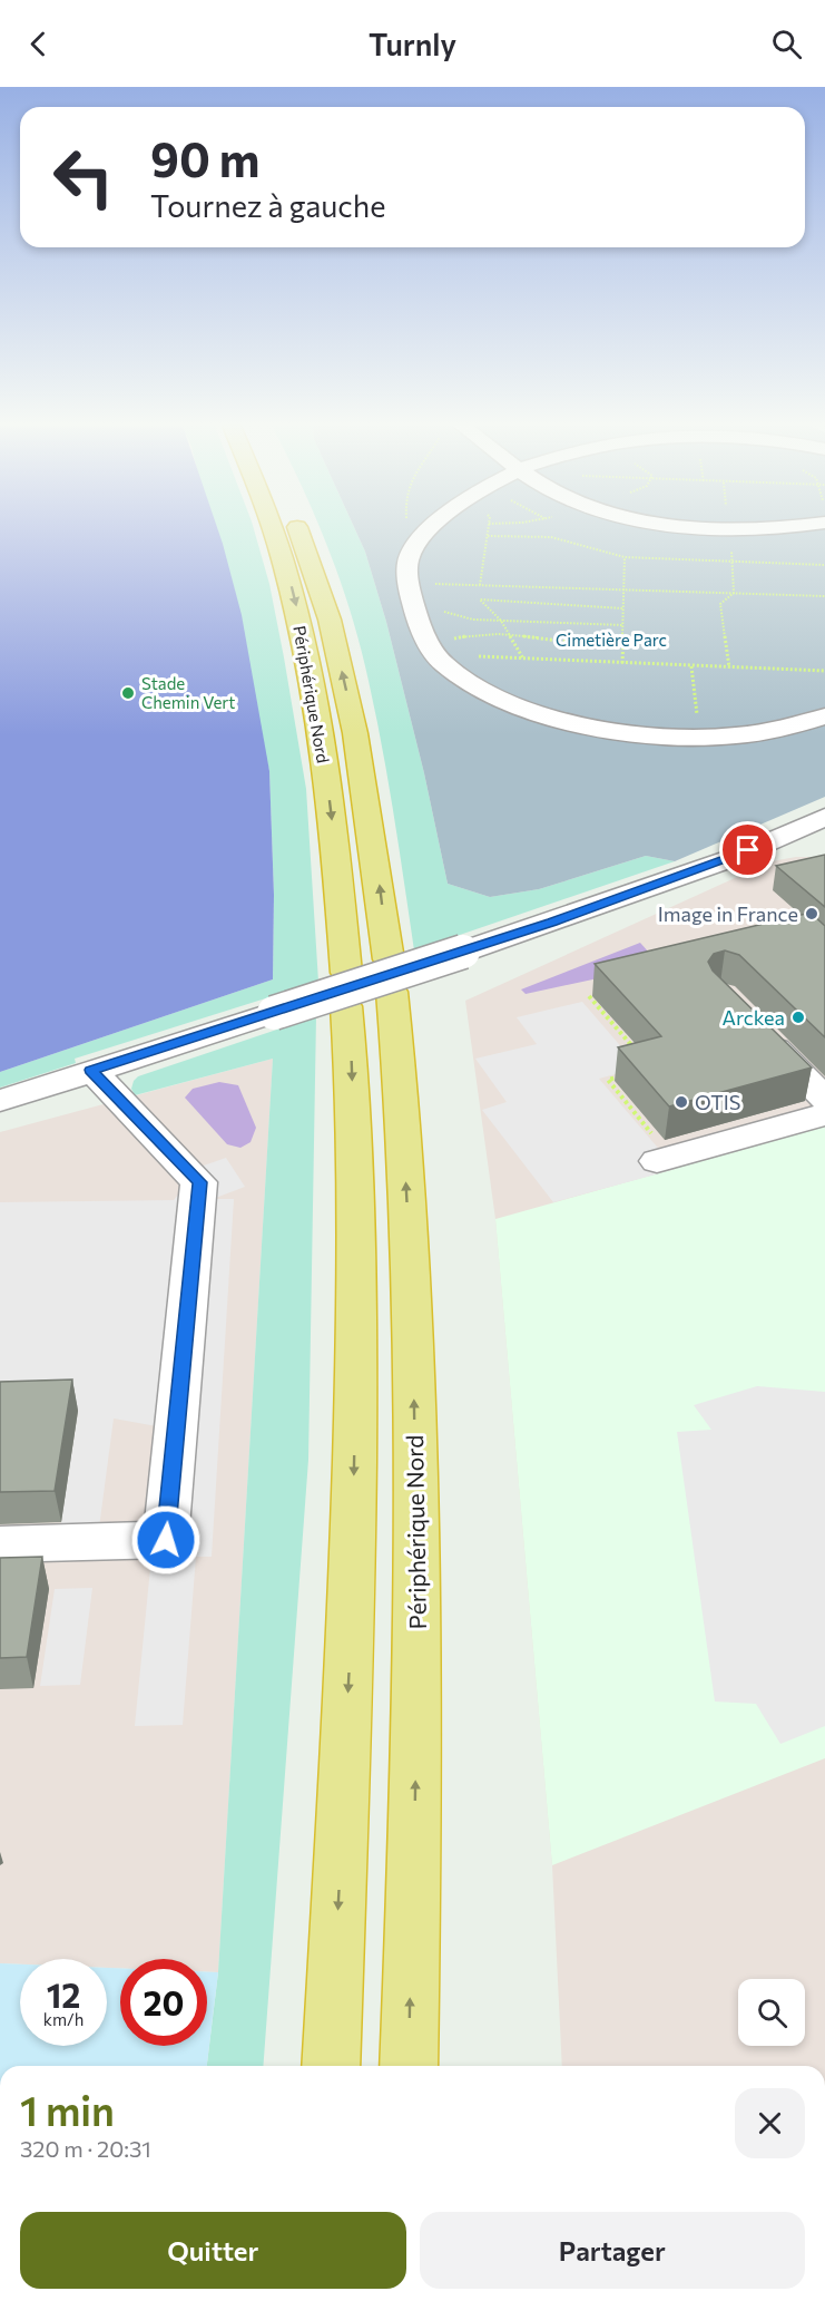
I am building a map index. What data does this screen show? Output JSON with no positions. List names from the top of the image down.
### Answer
{
  "streets": {
    "highway": ["Périphérique Nord"]
  },
  "parks": ["Cimetière Parc"],
  "places": [
    "Stade Chemin Vert",
    "Image in France",
    "Arckea",
    "OTIS"
  ],
  "page": {
    "header": "Turnly",
    "turn": ["90 m", "Tournez à gauche"],
    "speed": "12 km/h",
    "limit": "20",
    "heading": ["1 min", "320 m · 20:31"],
    "buttons": ["Quitter", "Partager"]
  }
}
